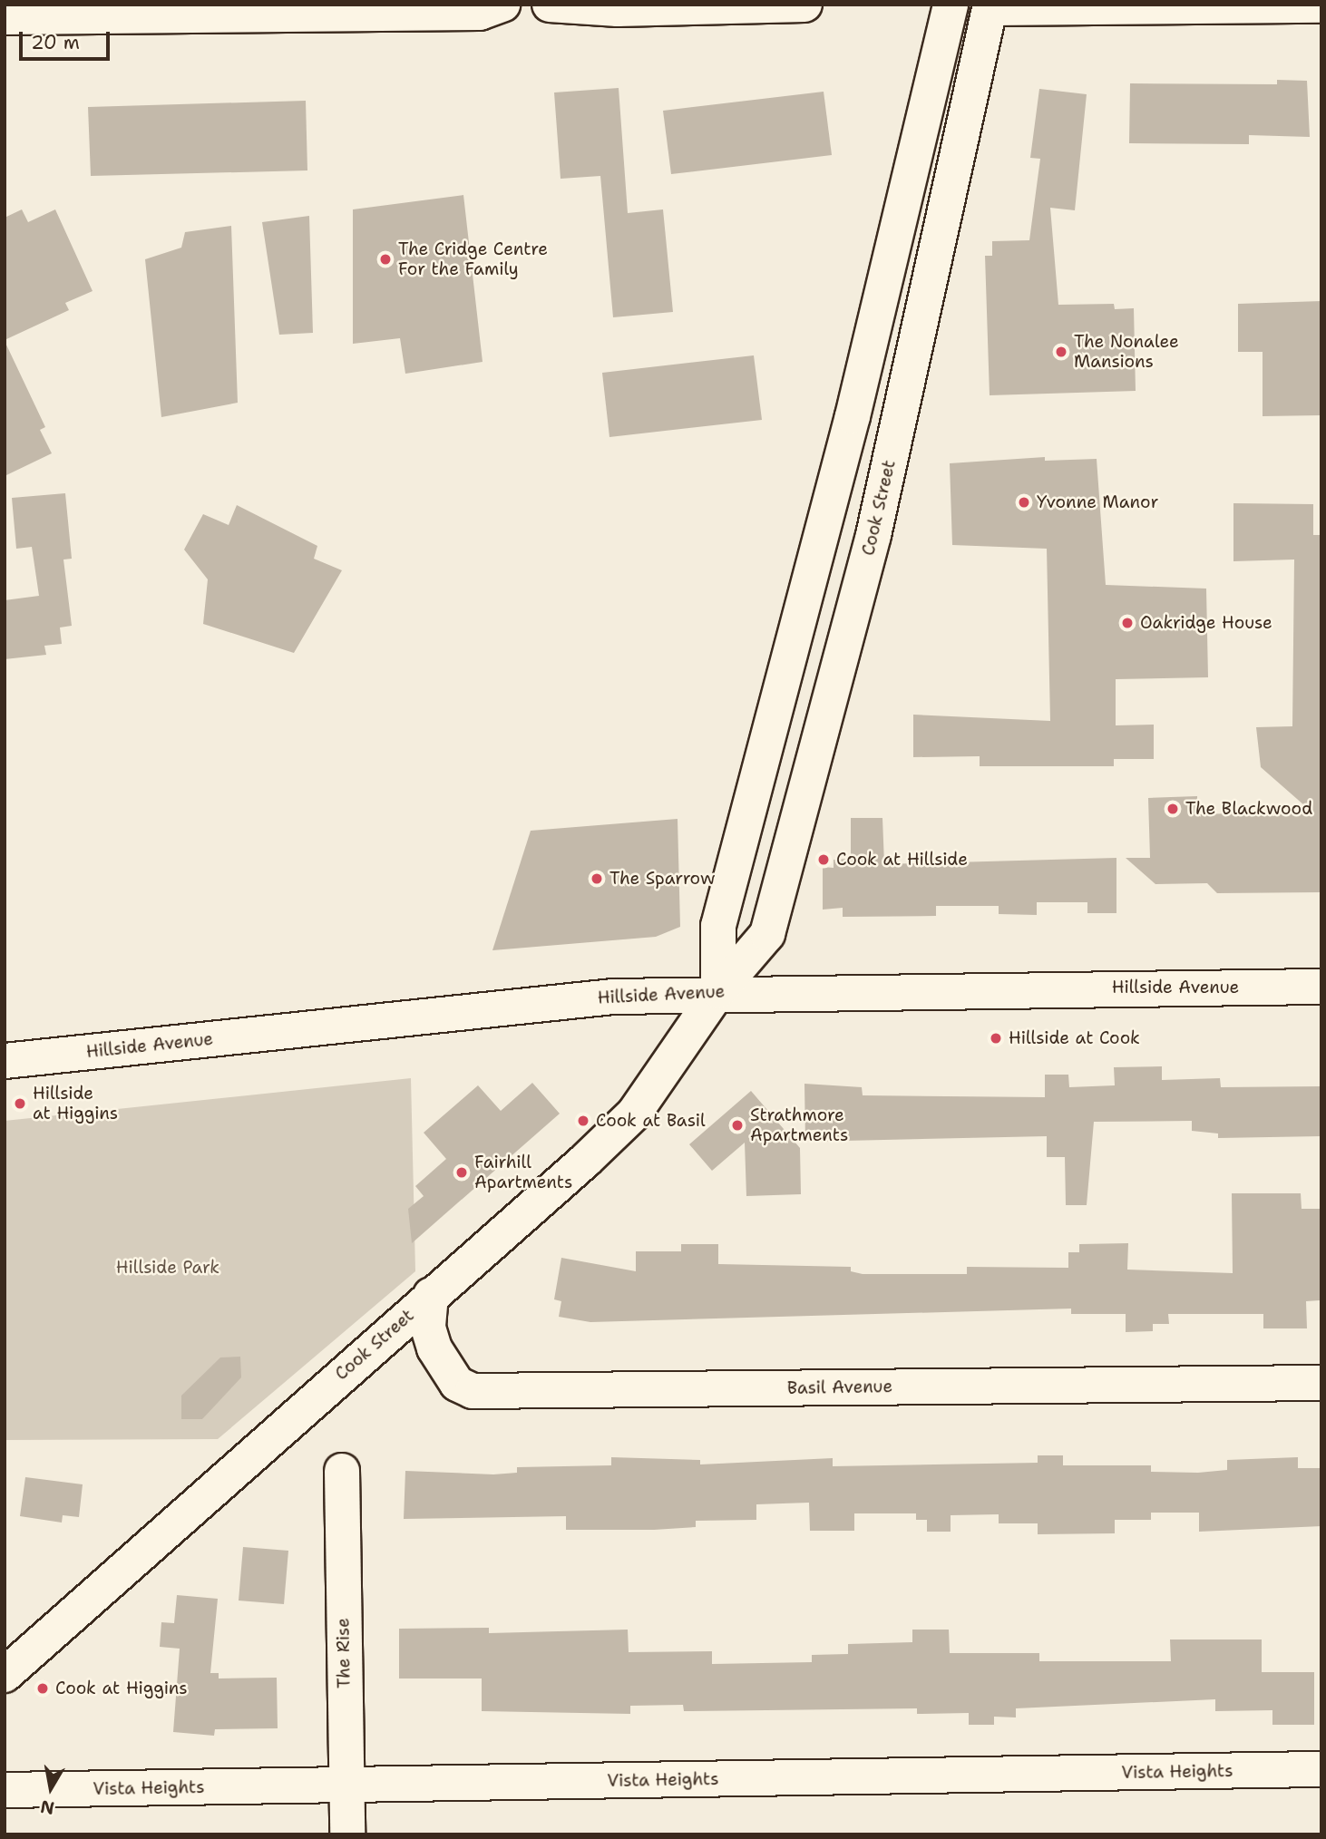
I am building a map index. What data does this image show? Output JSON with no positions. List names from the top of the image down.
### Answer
{
  "streets": {
    "main road": [
      "Cook Street",
      "Hillside Avenue",
      "Basil Avenue",
      "The Rise",
      "Vista Heights"
    ]
  },
  "crossings": [
    ["Cook Street", "Hillside Avenue"],
    ["Cook Street", "Basil Avenue"],
    ["The Rise", "Vista Heights"]
  ],
  "parks": ["Hillside Park"],
  "places": [
    "The Cridge Centre For the Family",
    "The Nonalee Mansions",
    "Yvonne Manor",
    "Oakridge House",
    "The Blackwood",
    "Cook at Hillside",
    "The Sparrow",
    "Hillside at Cook",
    "Hillside at Higgins",
    "Cook at Basil",
    "Strathmore Apartments",
    "Fairhill Apartments",
    "Cook at Higgins"
  ],
  "scale_bar": "20 m",
  "north": "bottom"
}
